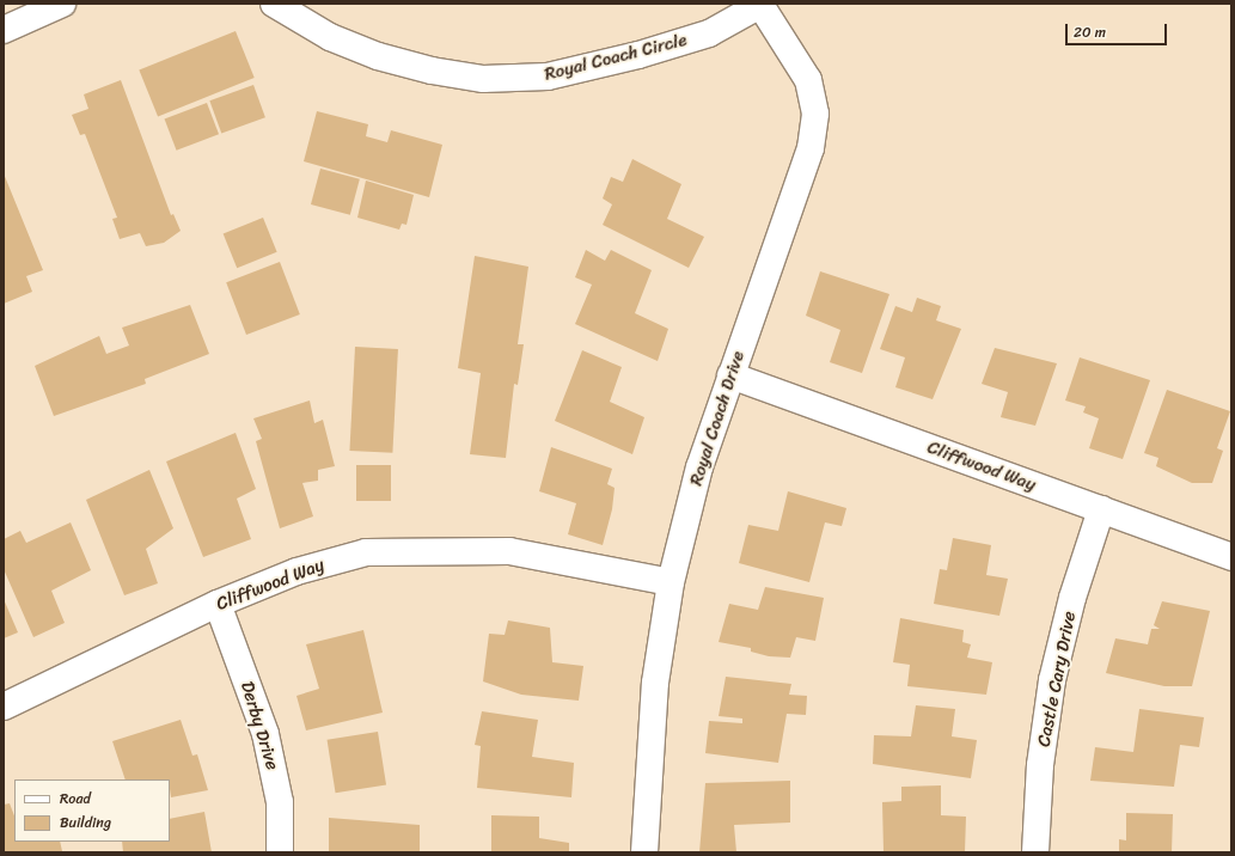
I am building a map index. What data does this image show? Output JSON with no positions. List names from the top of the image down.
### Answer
{
  "streets": {
    "street": [
      "Royal Coach Circle",
      "Royal Coach Drive",
      "Cliffwood Way",
      "Castle Cary Drive",
      "Derby Drive"
    ]
  },
  "crossings": [
    ["Royal Coach Circle", "Royal Coach Drive"],
    ["Royal Coach Drive", "Cliffwood Way"],
    ["Cliffwood Way", "Castle Cary Drive"],
    ["Cliffwood Way", "Derby Drive"]
  ],
  "legend": ["Road", "Building"],
  "scale_bar": "20 m"
}
